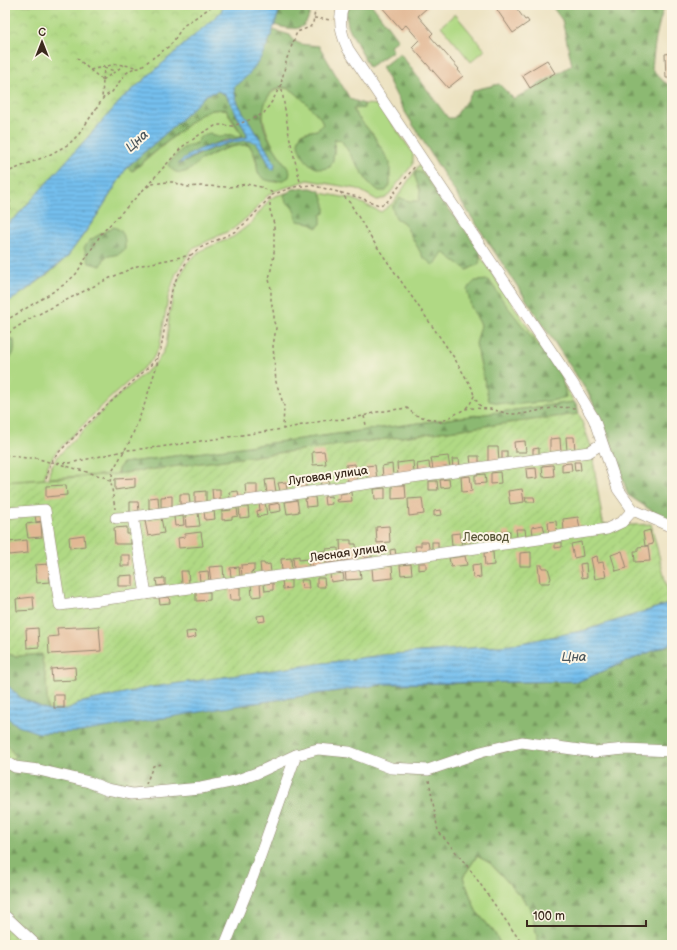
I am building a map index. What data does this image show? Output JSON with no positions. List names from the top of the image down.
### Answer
{
  "streets": {
    "street": ["Луговая улица", "Лесная улица"]
  },
  "water": ["Цна"],
  "parks": ["Лесовод"],
  "scale_bar": "100 m",
  "north": "top"
}
